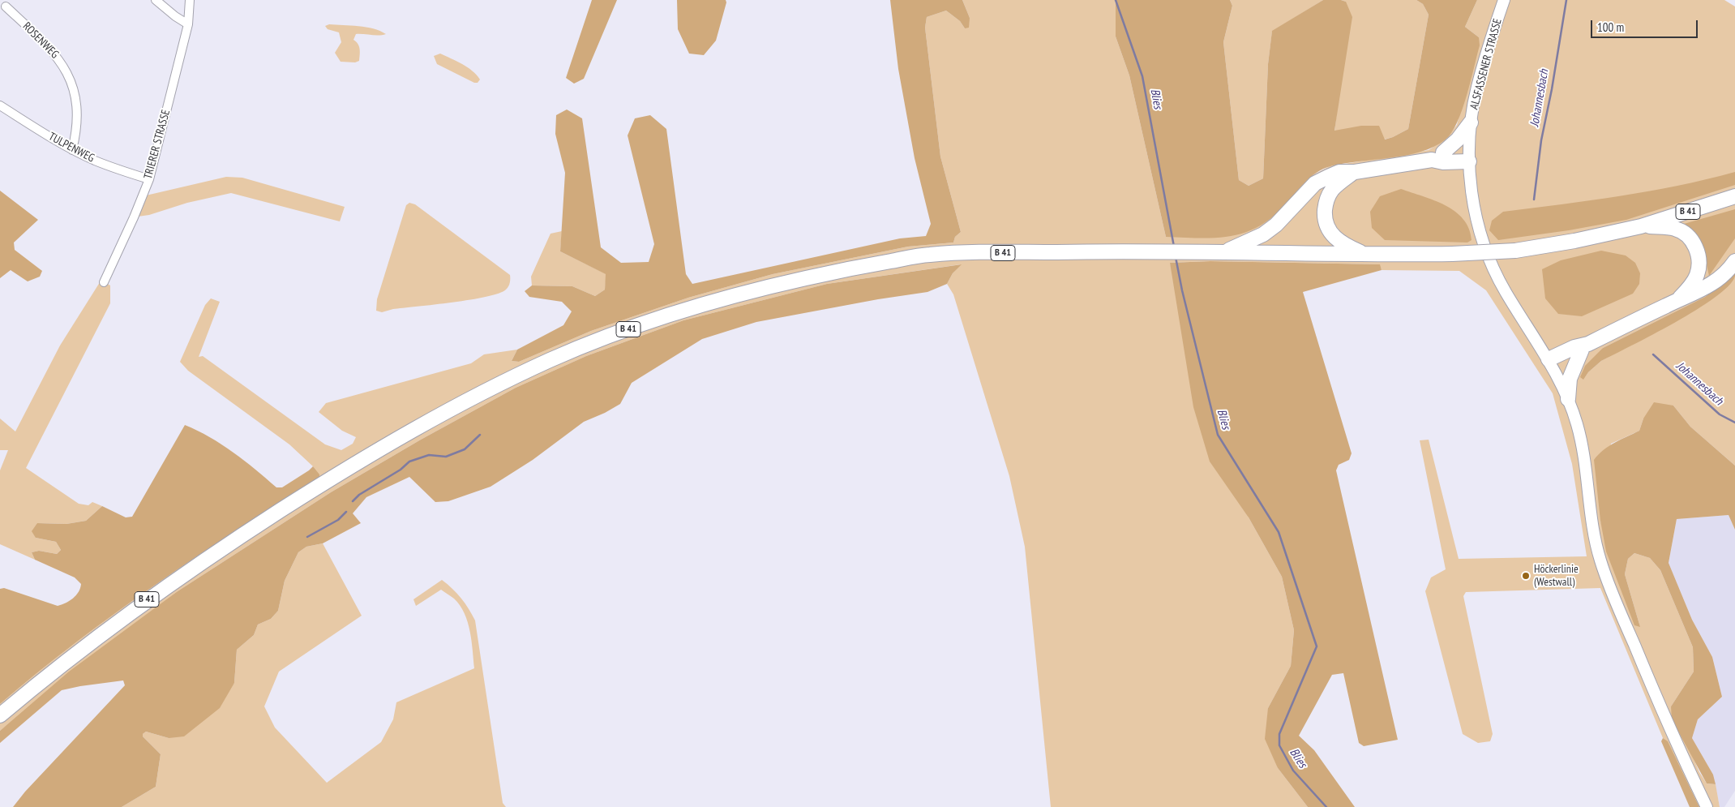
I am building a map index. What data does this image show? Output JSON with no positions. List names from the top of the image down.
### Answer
{
  "streets": {
    "highway": ["B 41"],
    "main road": ["ALSFASSENER STRASSE"],
    "street": ["ROSENWEG", "TRIERER STRASSE", "TULPENWEG"]
  },
  "crossings": [
    ["ROSENWEG", "TULPENWEG"],
    ["TRIERER STRASSE", "TULPENWEG"]
  ],
  "water": ["Johannesbach", "Blies"],
  "places": ["Höckerlinie (Westwall)"],
  "scale_bar": "100 m"
}
